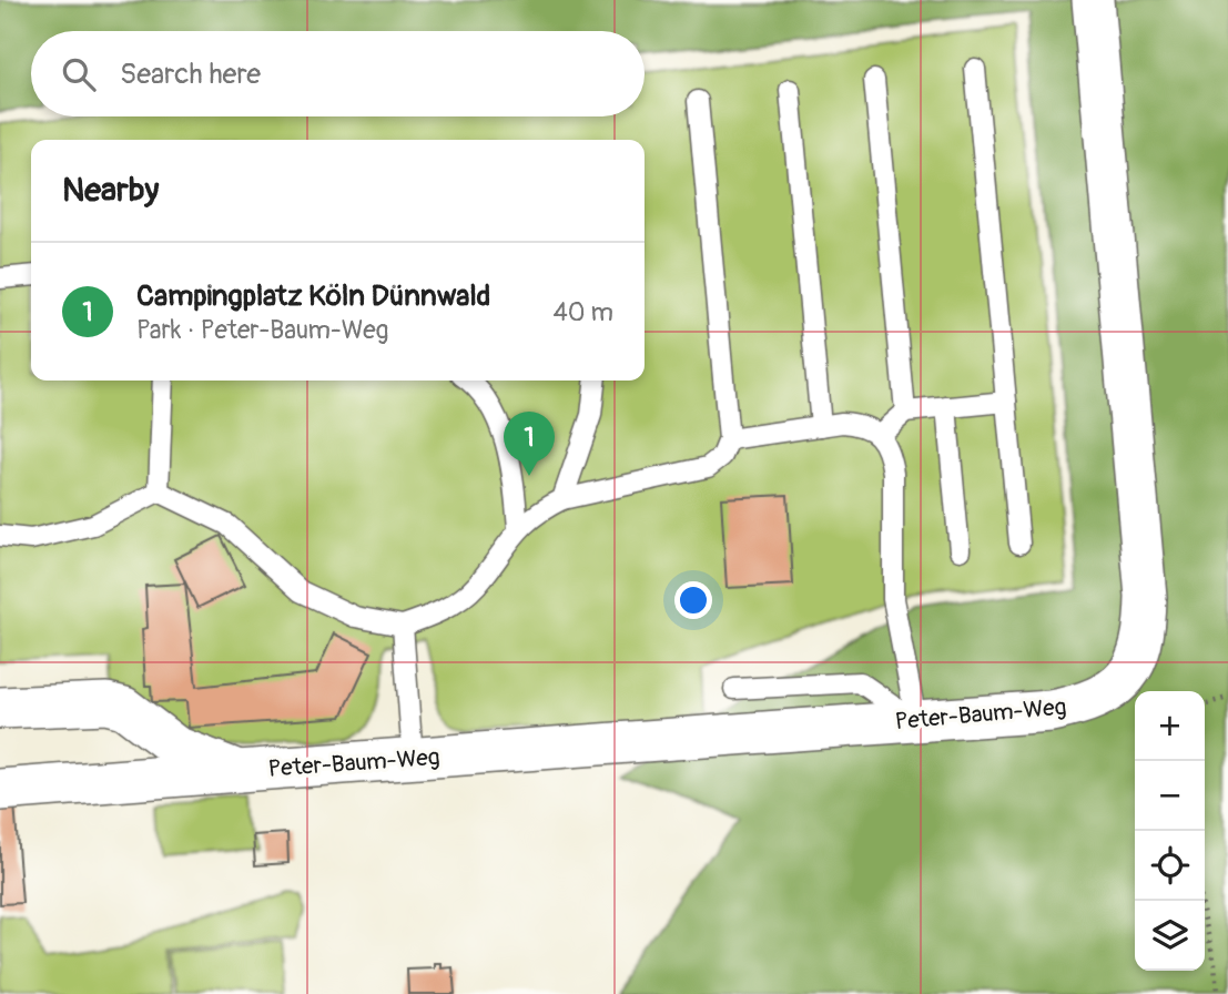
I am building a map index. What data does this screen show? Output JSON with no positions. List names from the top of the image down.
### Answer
{
  "streets": {
    "street": ["Peter-Baum-Weg"]
  },
  "page": {
    "search": "Search here",
    "heading": "Nearby",
    "list": [
      {
        "mark": "1",
        "name": "Campingplatz Köln Dünnwald",
        "note": "Park · Peter-Baum-Weg",
        "value": "40 m"
      }
    ],
    "pins": "1",
    "map_buttons": ["+", "−"]
  }
}
